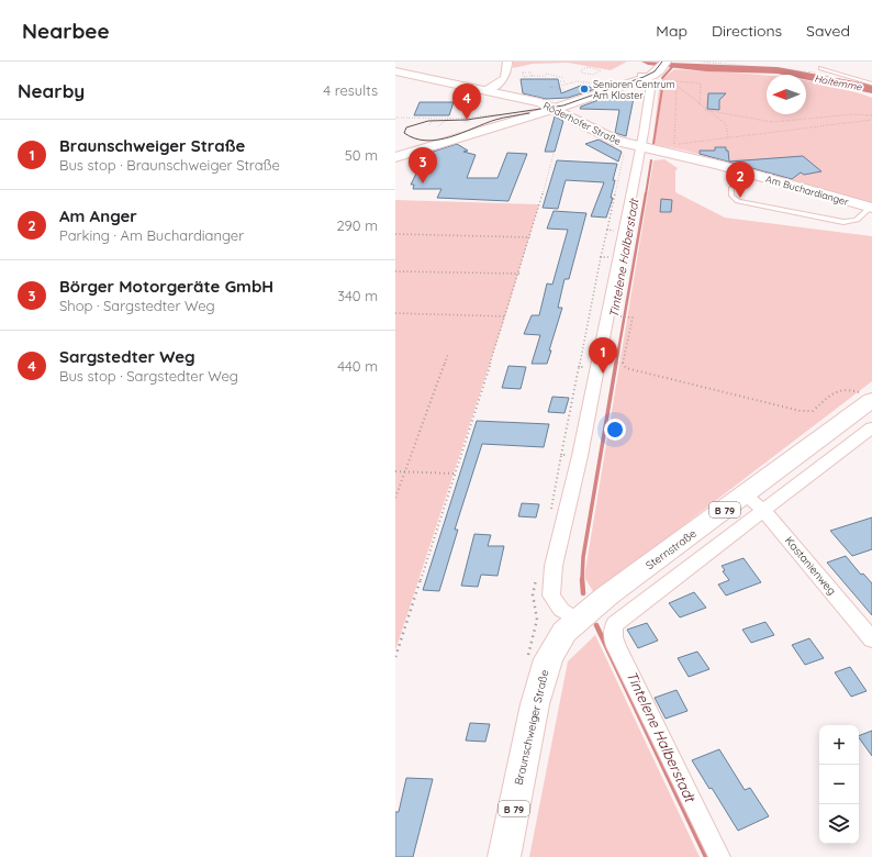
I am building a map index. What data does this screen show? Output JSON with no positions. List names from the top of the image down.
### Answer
{
  "streets": {
    "main road": [
      "Röderhofer Straße",
      "Am Buchardianger",
      "B 79",
      "Sternstraße",
      "Braunschweiger Straße"
    ],
    "street": ["Kastanienweg"]
  },
  "crossings": [
    ["Röderhofer Straße", "Am Buchardianger"],
    ["Sternstraße", "Kastanienweg"],
    ["Sternstraße", "Braunschweiger Straße"]
  ],
  "water": ["Holtemme", "Tintelene Halberstadt"],
  "places": ["Senioren Centrum Am Kloster"],
  "north": "left",
  "page": {
    "header": "Nearbee",
    "nav": ["Map", "Directions", "Saved"],
    "heading": ["Nearby", "4 results"],
    "pins": [
      "4",
      "3",
      "2",
      "1"
    ],
    "list": [
      {
        "mark": "1",
        "name": "Braunschweiger Straße",
        "note": "Bus stop · Braunschweiger Straße",
        "value": "50 m"
      },
      {
        "mark": "2",
        "name": "Am Anger",
        "note": "Parking · Am Buchardianger",
        "value": "290 m"
      },
      {
        "mark": "3",
        "name": "Börger Motorgeräte GmbH",
        "note": "Shop · Sargstedter Weg",
        "value": "340 m"
      },
      {
        "mark": "4",
        "name": "Sargstedter Weg",
        "note": "Bus stop · Sargstedter Weg",
        "value": "440 m"
      }
    ],
    "map_buttons": ["+", "−"]
  }
}
